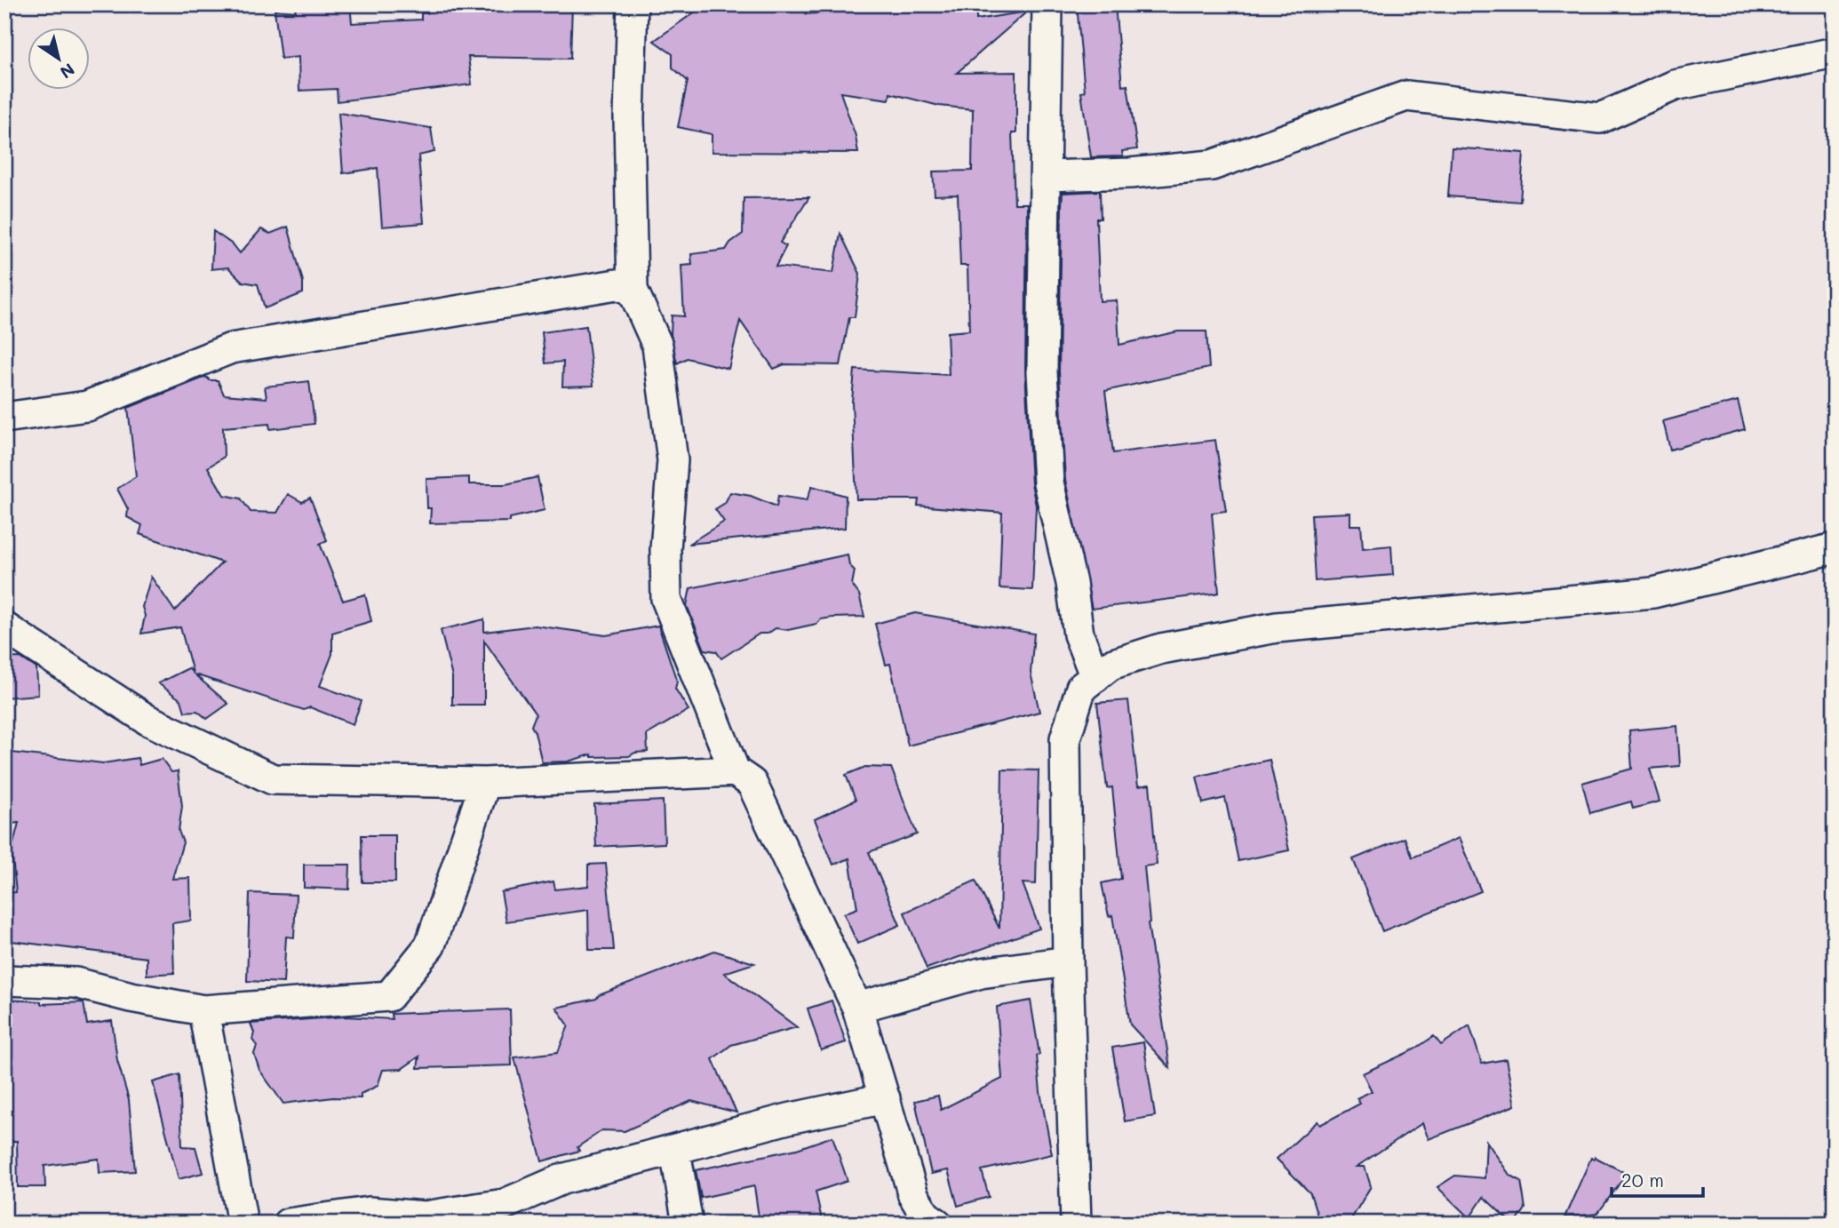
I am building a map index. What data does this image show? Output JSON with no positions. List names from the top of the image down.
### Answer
{
  "scale_bar": "20 m",
  "north": "bottom right"
}
